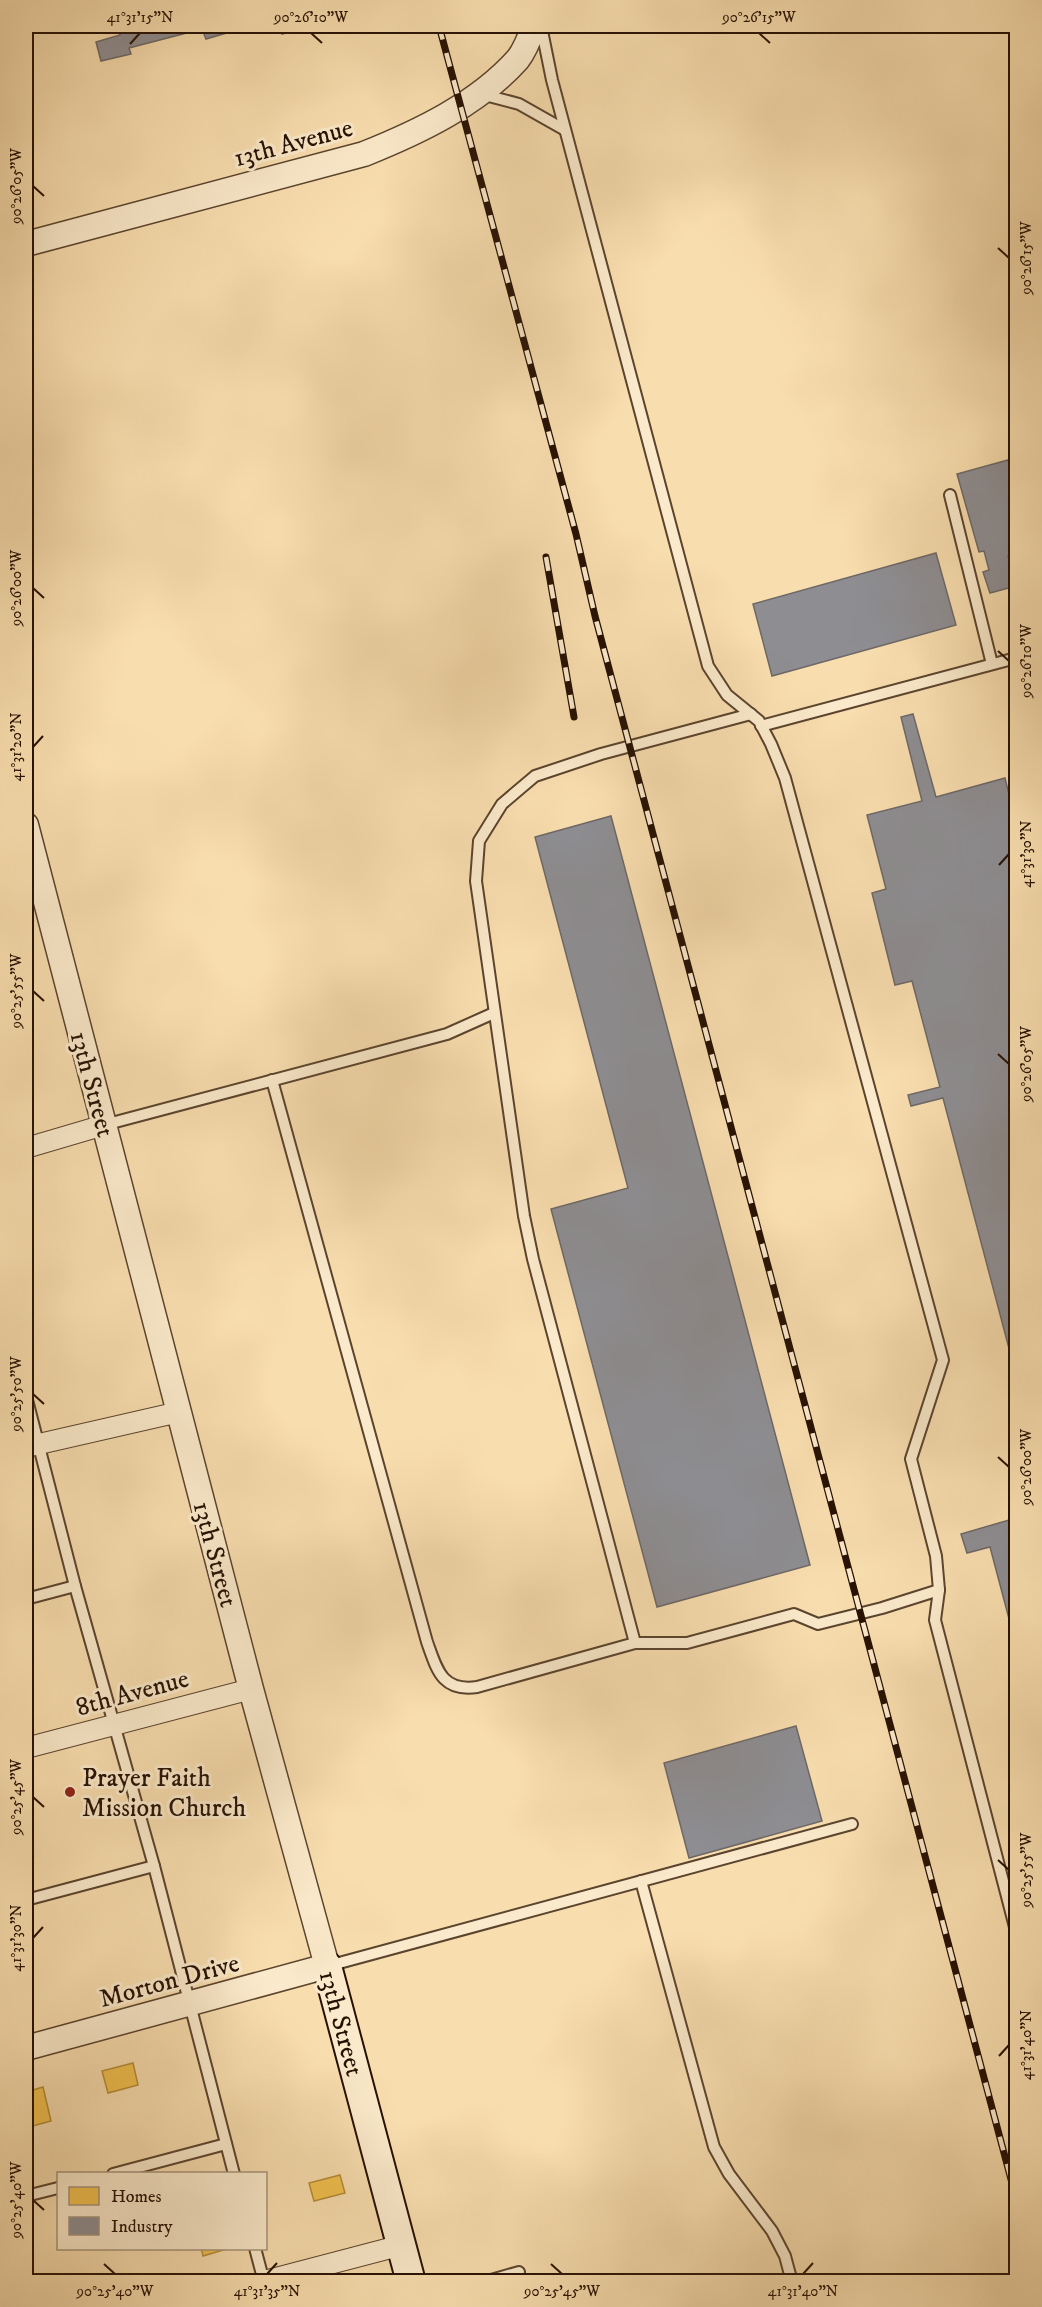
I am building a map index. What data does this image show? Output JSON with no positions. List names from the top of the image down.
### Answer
{
  "streets": {
    "main road": ["13th Street"],
    "street": ["13th Avenue", "8th Avenue", "Morton Drive"]
  },
  "crossings": [
    ["13th Street", "8th Avenue"],
    ["13th Street", "Morton Drive"]
  ],
  "places": ["Prayer Faith Mission Church"],
  "legend": ["Homes", "Industry"],
  "coordinates": [
    "41°31'15\"N",
    "90°26'10\"W",
    "90°26'15\"W",
    "90°26'05\"W",
    "90°26'00\"W",
    "41°31'20\"N",
    "41°31'30\"N",
    "90°25'55\"W",
    "90°25'50\"W",
    "90°25'45\"W",
    "41°31'40\"N",
    "90°25'40\"W",
    "41°31'35\"N"
  ]
}
